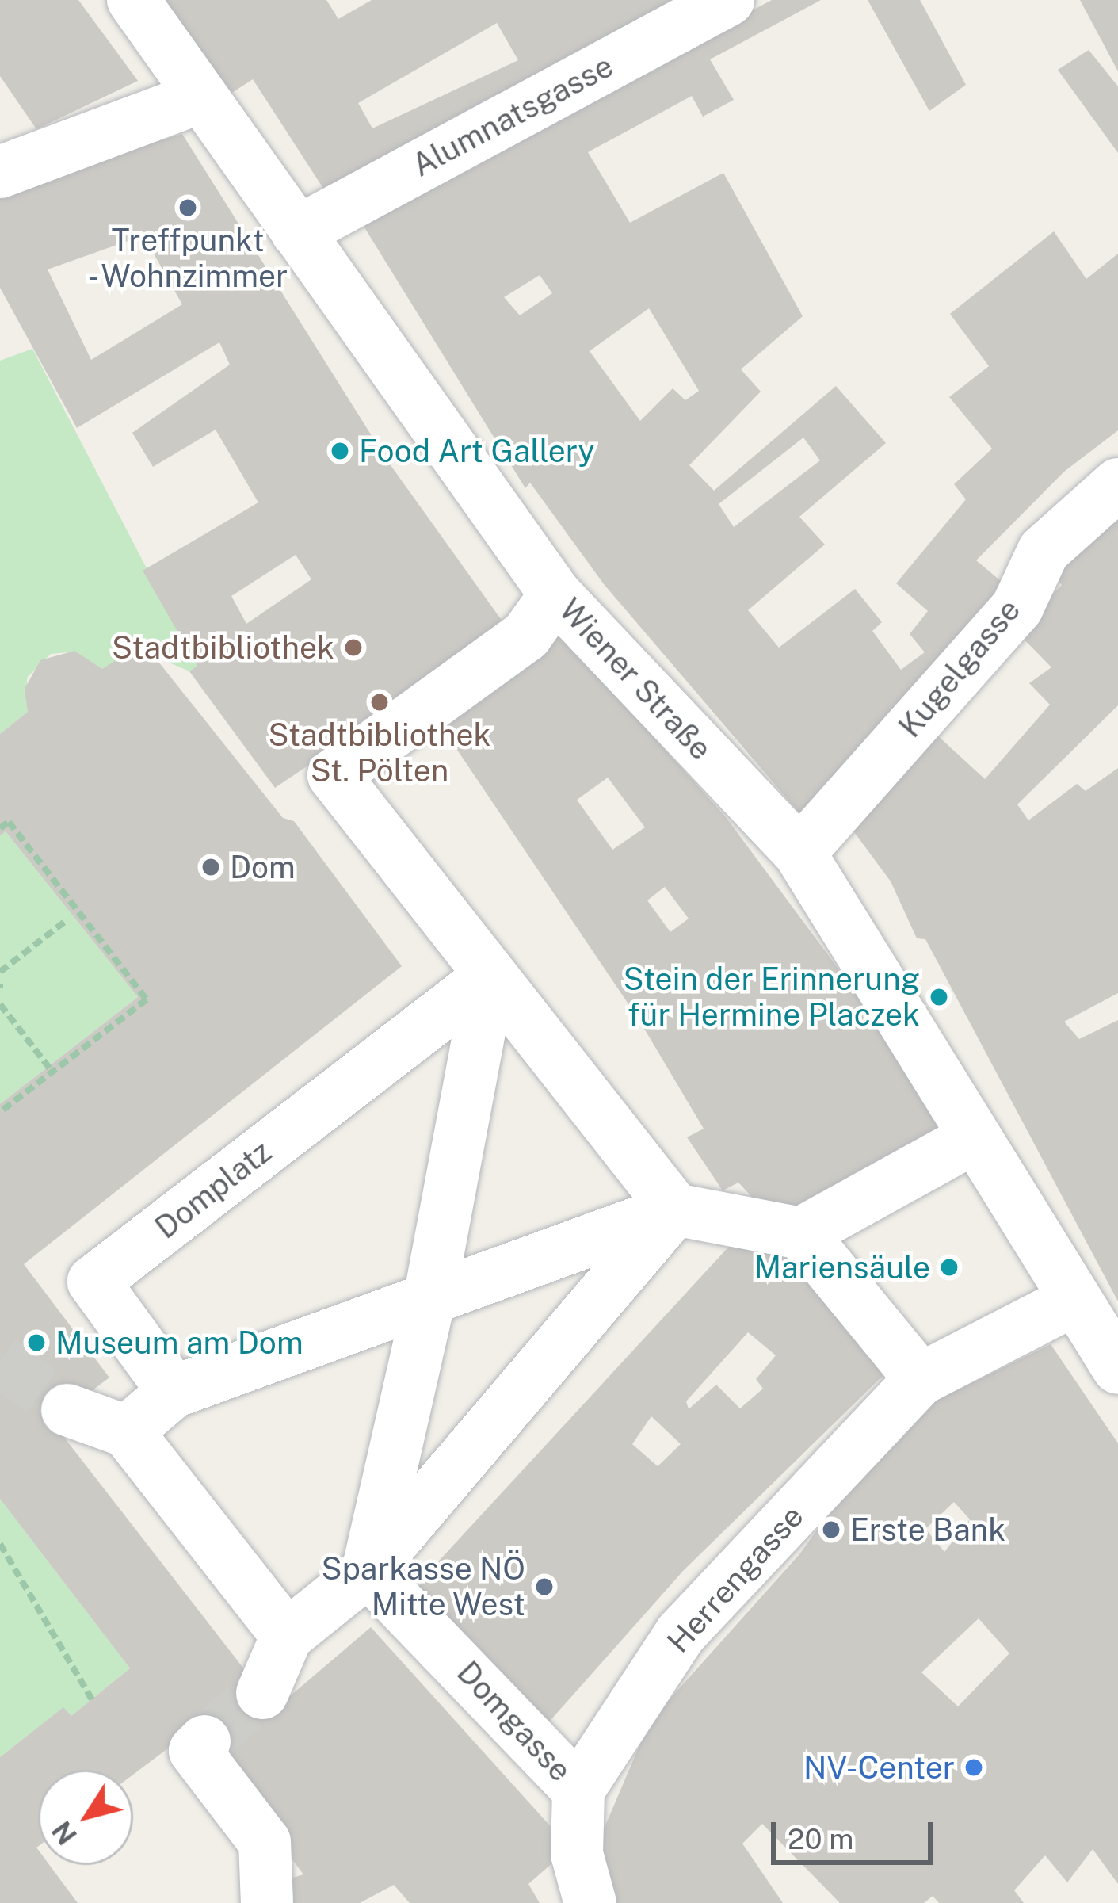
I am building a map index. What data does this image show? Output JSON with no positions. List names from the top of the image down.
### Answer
{
  "streets": {
    "street": [
      "Alumnatsgasse",
      "Kugelgasse",
      "Wiener Straße",
      "Domplatz",
      "Herrengasse",
      "Domgasse"
    ]
  },
  "crossings": [
    ["Alumnatsgasse", "Wiener Straße"],
    ["Kugelgasse", "Wiener Straße"],
    ["Wiener Straße", "Herrengasse"],
    ["Herrengasse", "Domgasse"]
  ],
  "places": [
    "Treffpunkt - Wohnzimmer",
    "Food Art Gallery",
    "Stadtbibliothek",
    "Stadtbibliothek St. Pölten",
    "Dom",
    "Stein der Erinnerung für Hermine Placzek",
    "Mariensäule",
    "Museum am Dom",
    "Erste Bank",
    "Sparkasse NÖ Mitte West",
    "NV-Center"
  ],
  "scale_bar": "20 m",
  "north": "bottom left"
}
